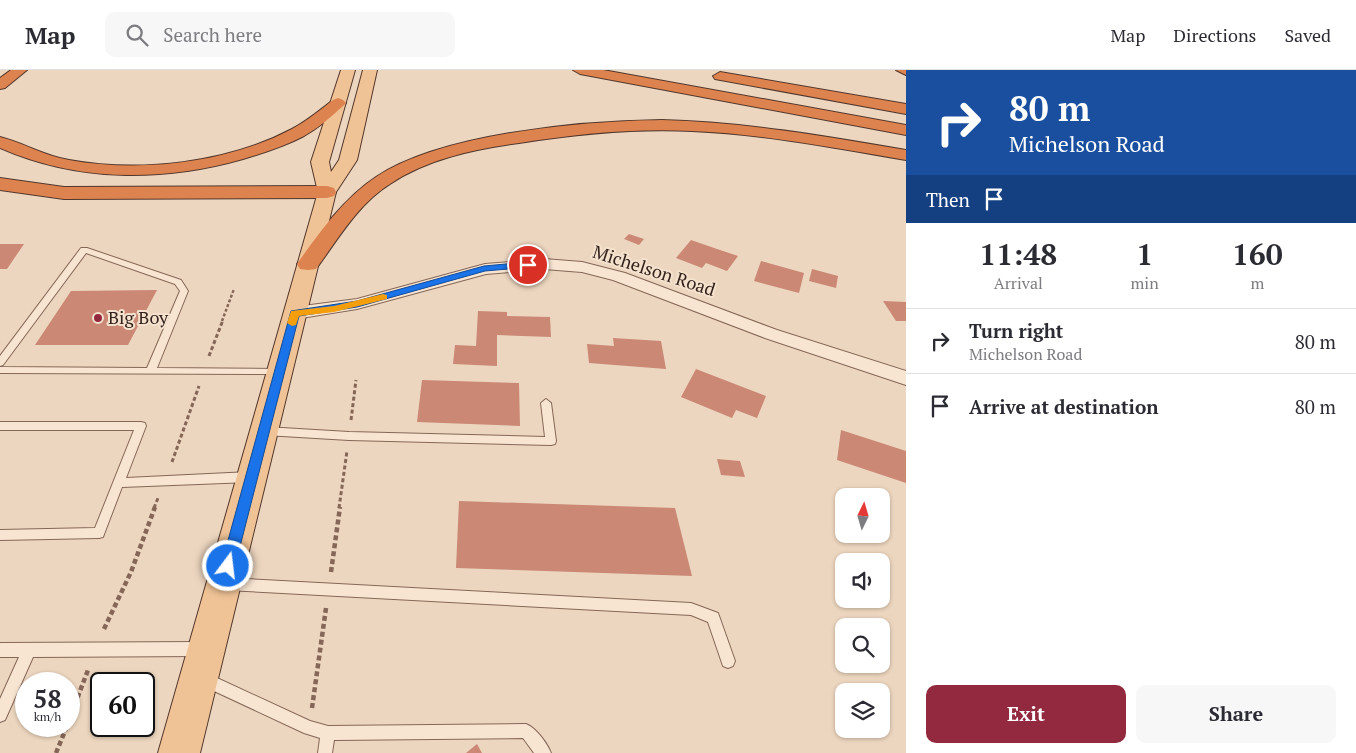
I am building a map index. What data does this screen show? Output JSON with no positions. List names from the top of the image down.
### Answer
{
  "streets": {
    "street": ["Michelson Road"]
  },
  "places": ["Big Boy"],
  "north": "top",
  "page": {
    "header": "Map",
    "search": "Search here",
    "nav": ["Map", "Directions", "Saved"],
    "turn": ["80 m", "Michelson Road"],
    "then": "Then",
    "eta": [
      "11:48",
      "Arrival",
      "1",
      "min",
      "160",
      "m"
    ],
    "list": [
      {
        "name": "Turn right",
        "note": "Michelson Road",
        "value": "80 m"
      },
      {
        "name": "Arrive at destination",
        "value": "80 m"
      }
    ],
    "speed": "58 km/h",
    "limit": "60",
    "buttons": ["Exit", "Share"]
  }
}
